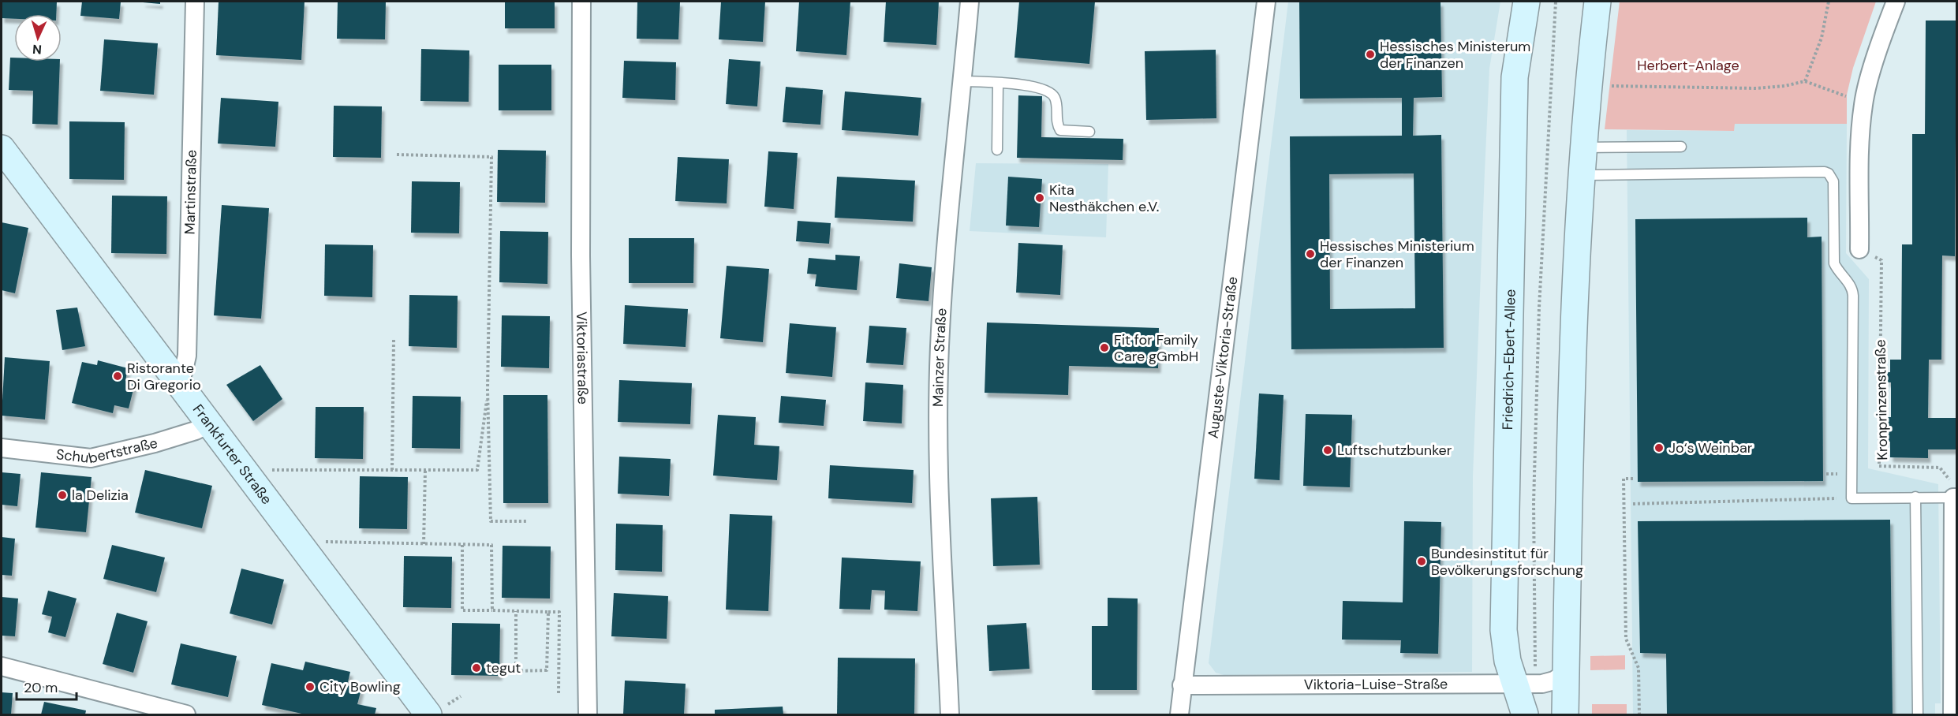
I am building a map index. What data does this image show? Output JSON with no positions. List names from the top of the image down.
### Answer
{
  "streets": {
    "street": [
      "Martinstraße",
      "Mainzer Straße",
      "Viktoriastraße",
      "Auguste-Viktoria-Straße",
      "Friedrich-Ebert-Allee",
      "Schubertstraße",
      "Frankfurter Straße",
      "Viktoria-Luise-Straße"
    ],
    "path": ["Kronprinzenstraße"]
  },
  "crossings": [
    ["Martinstraße", "Frankfurter Straße"],
    ["Auguste-Viktoria-Straße", "Viktoria-Luise-Straße"],
    ["Friedrich-Ebert-Allee", "Viktoria-Luise-Straße"],
    ["Schubertstraße", "Frankfurter Straße"]
  ],
  "parks": ["Herbert-Anlage"],
  "places": [
    "Hessisches Ministerum der Finanzen",
    "Kita Nesthäkchen e.V.",
    "Hessisches Ministerium der Finanzen",
    "Fit for Family Care gGmbH",
    "Ristorante Di Gregorio",
    "Jo‘s Weinbar",
    "Luftschutzbunker",
    "la Delizia",
    "Bundesinstitut für Bevölkerungsforschung",
    "tegut",
    "City Bowling"
  ],
  "scale_bar": "20 m",
  "north": "bottom"
}
